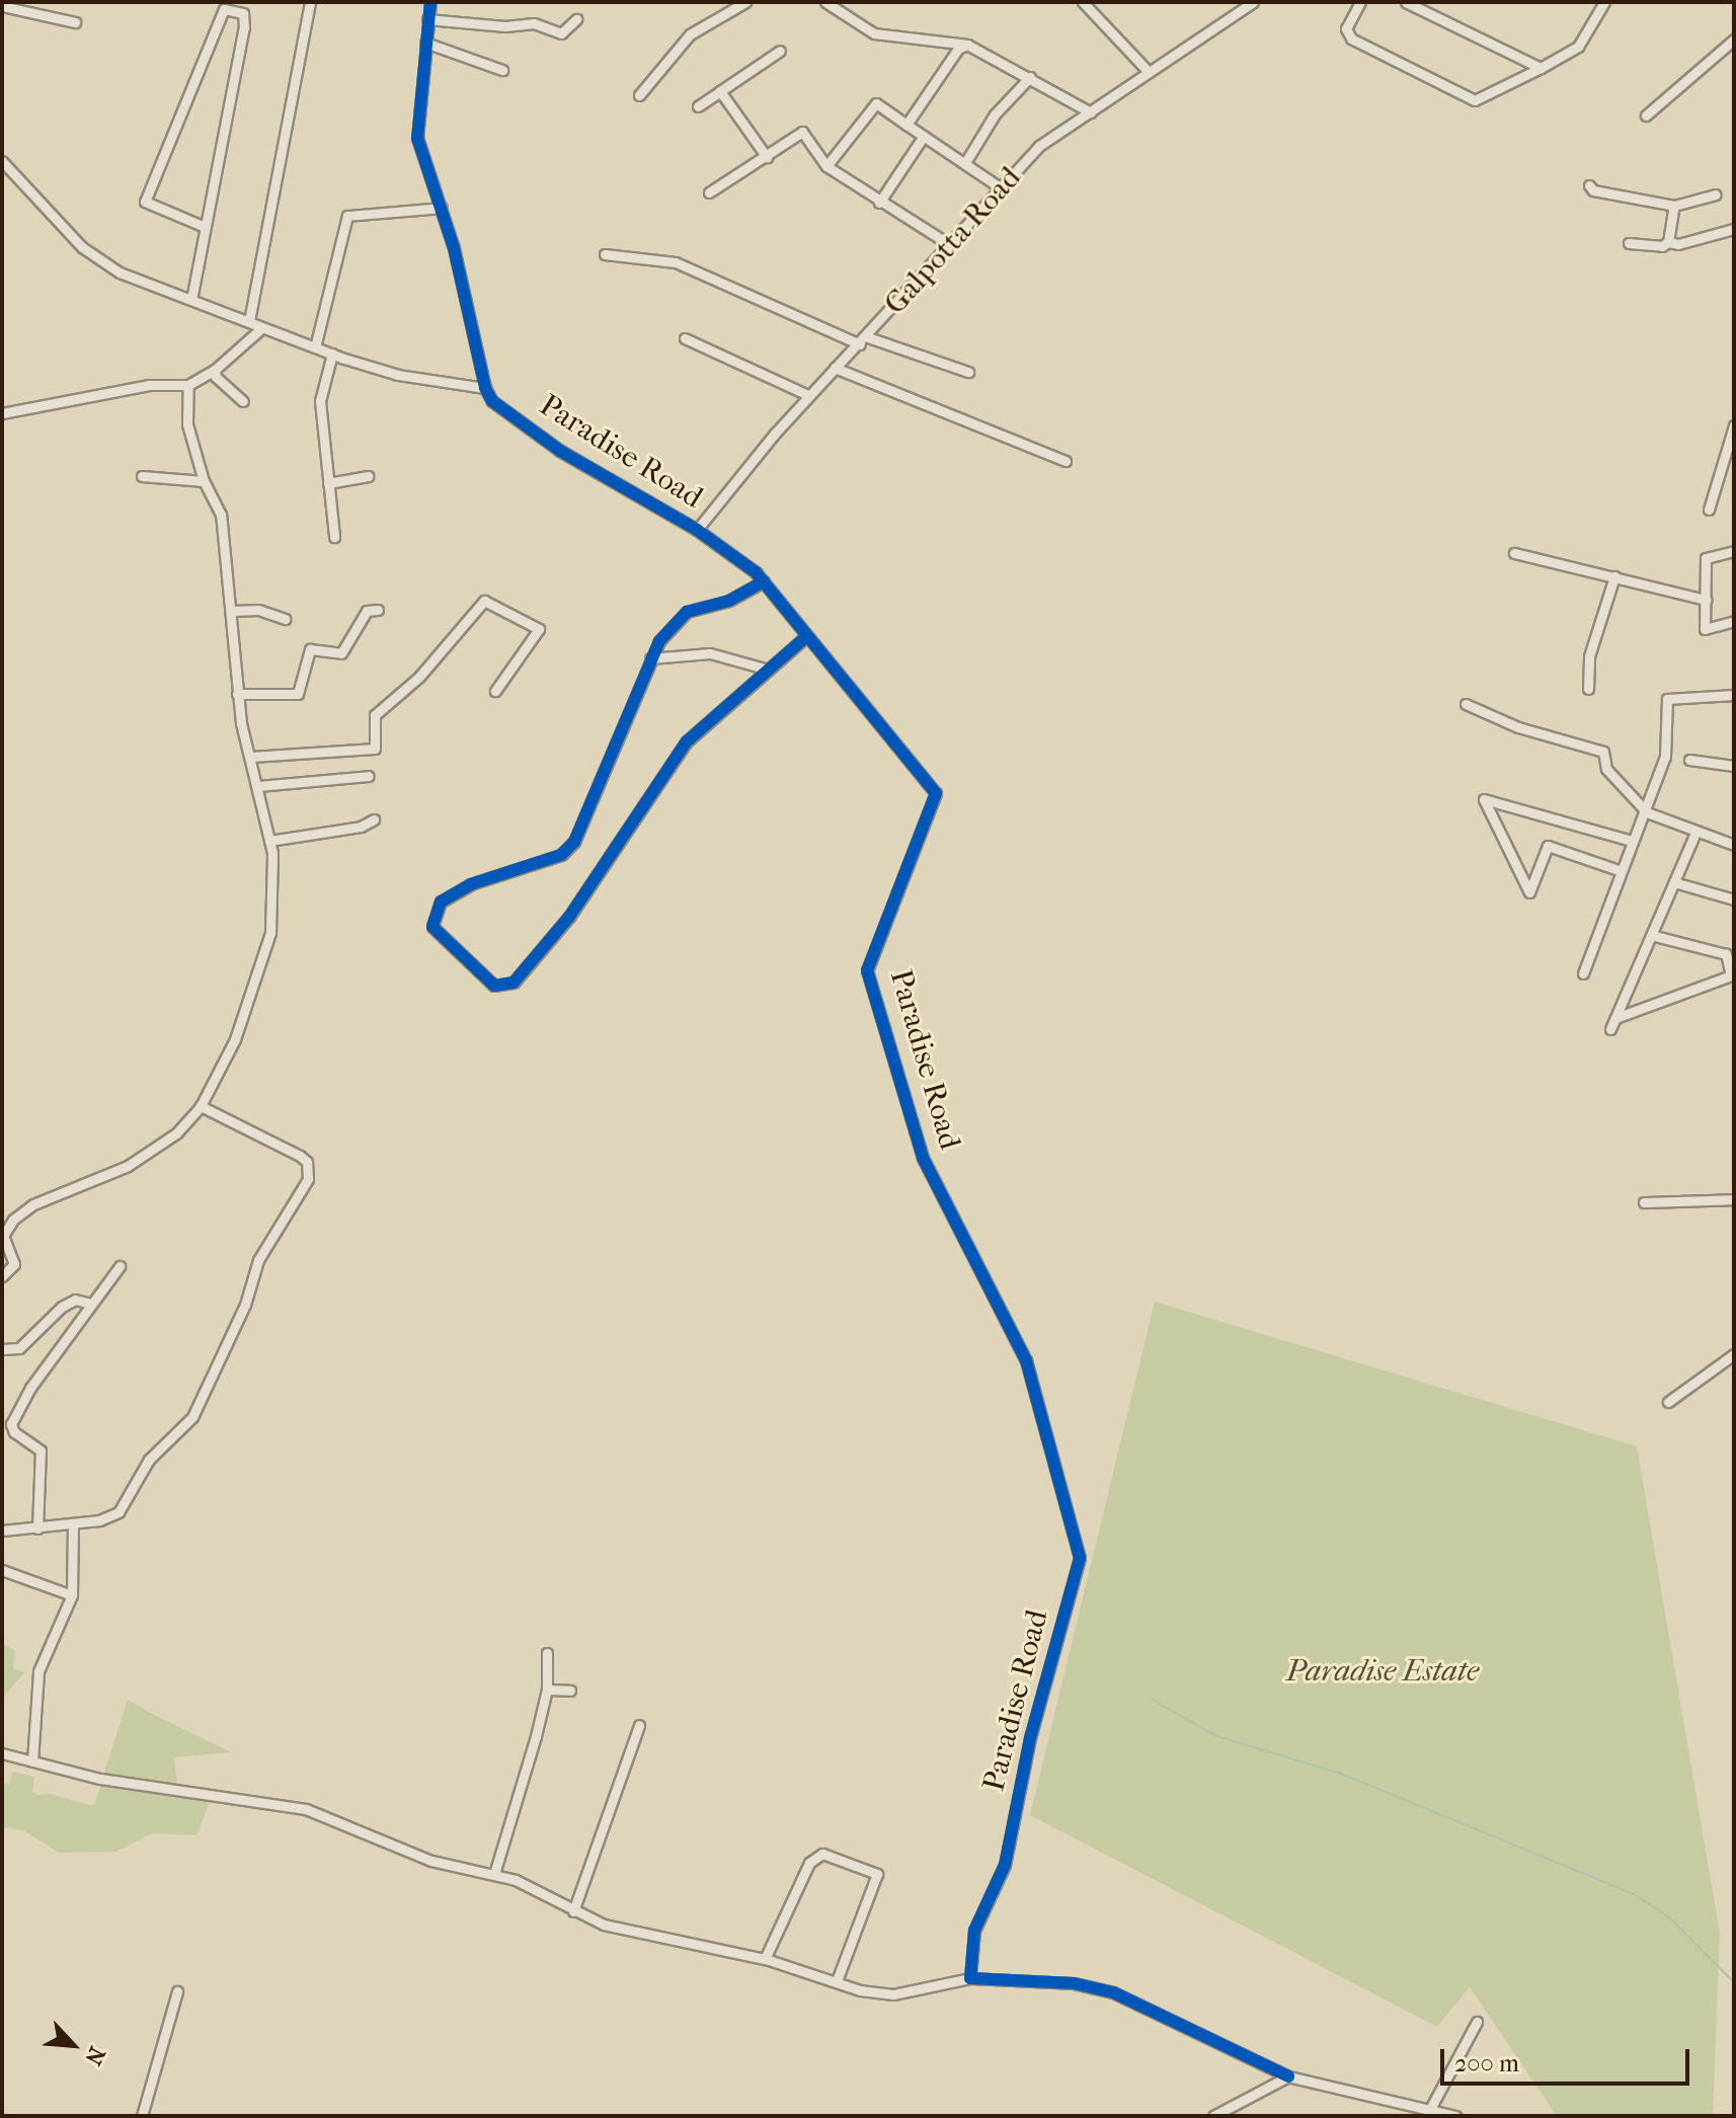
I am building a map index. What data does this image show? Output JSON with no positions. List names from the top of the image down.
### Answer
{
  "streets": {
    "street": ["Galpotta Road", "Paradise Road"]
  },
  "crossings": [
    ["Galpotta Road", "Paradise Road"]
  ],
  "parks": ["Paradise Estate"],
  "scale_bar": "200 m",
  "north": "bottom right"
}
